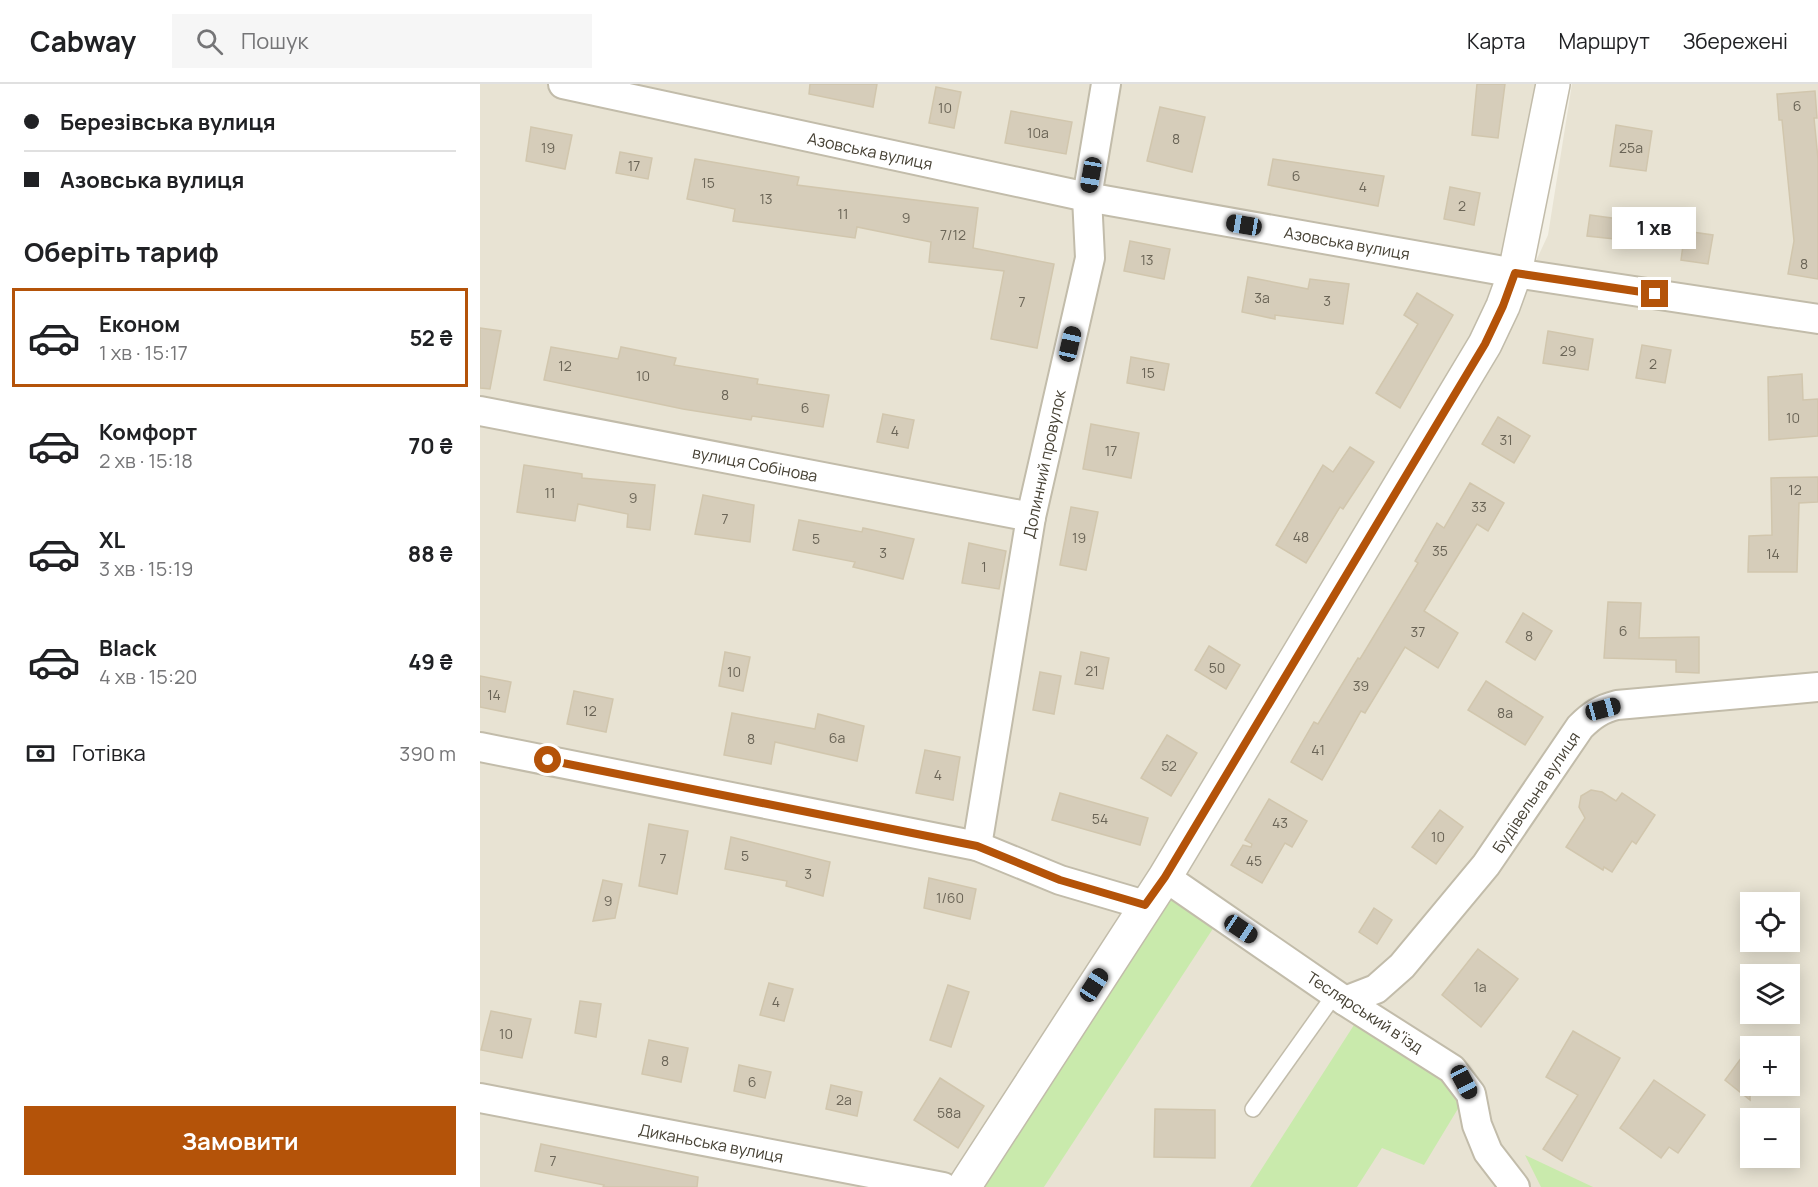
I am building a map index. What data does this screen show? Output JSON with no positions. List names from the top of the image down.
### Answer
{
  "streets": {
    "street": [
      "Азовська вулиця",
      "вулиця Собінова",
      "Долинний провулок",
      "Будівельна вулиця",
      "Теслярський в'їзд",
      "Диканьська вулиця"
    ]
  },
  "crossings": [
    ["Азовська вулиця", "Долинний провулок"],
    ["вулиця Собінова", "Долинний провулок"],
    ["Будівельна вулиця", "Теслярський в'їзд"]
  ],
  "house_numbers": [
    "6",
    "10",
    "10а",
    "8",
    "19",
    "25а",
    "17",
    "6",
    "15",
    "4",
    "13",
    "2",
    "11",
    "9",
    "7/12",
    "13",
    "8",
    "3а",
    "3",
    "7",
    "29",
    "2",
    "12",
    "15",
    "10",
    "8",
    "6",
    "10",
    "4",
    "31",
    "17",
    "12",
    "11",
    "9",
    "33",
    "7",
    "48",
    "19",
    "5",
    "35",
    "3",
    "14",
    "1",
    "6",
    "37",
    "8",
    "50",
    "21",
    "10",
    "39",
    "14",
    "12",
    "8а",
    "6а",
    "8",
    "41",
    "52",
    "4",
    "54",
    "43",
    "10",
    "5",
    "7",
    "45",
    "3",
    "1/60",
    "9",
    "1а",
    "4",
    "10",
    "8",
    "6",
    "2а",
    "58а",
    "7"
  ],
  "page": {
    "header": "Cabway",
    "search": "Пошук",
    "nav": ["Карта", "Маршрут", "Збережені"],
    "banner": ["Березівська вулиця", "Азовська вулиця"],
    "bubble": "1 хв",
    "heading": "Оберіть тариф",
    "list": [
      {
        "name": "Економ",
        "note": "1 хв · 15:17",
        "value": "52 ₴"
      },
      {
        "name": "Комфорт",
        "note": "2 хв · 15:18",
        "value": "70 ₴"
      },
      {
        "name": "XL",
        "note": "3 хв · 15:19",
        "value": "88 ₴"
      },
      {
        "name": "Black",
        "note": "4 хв · 15:20",
        "value": "49 ₴"
      }
    ],
    "pay": ["Готівка", "390 m"],
    "map_buttons": ["+", "−"],
    "buttons": "Замовити"
  }
}
